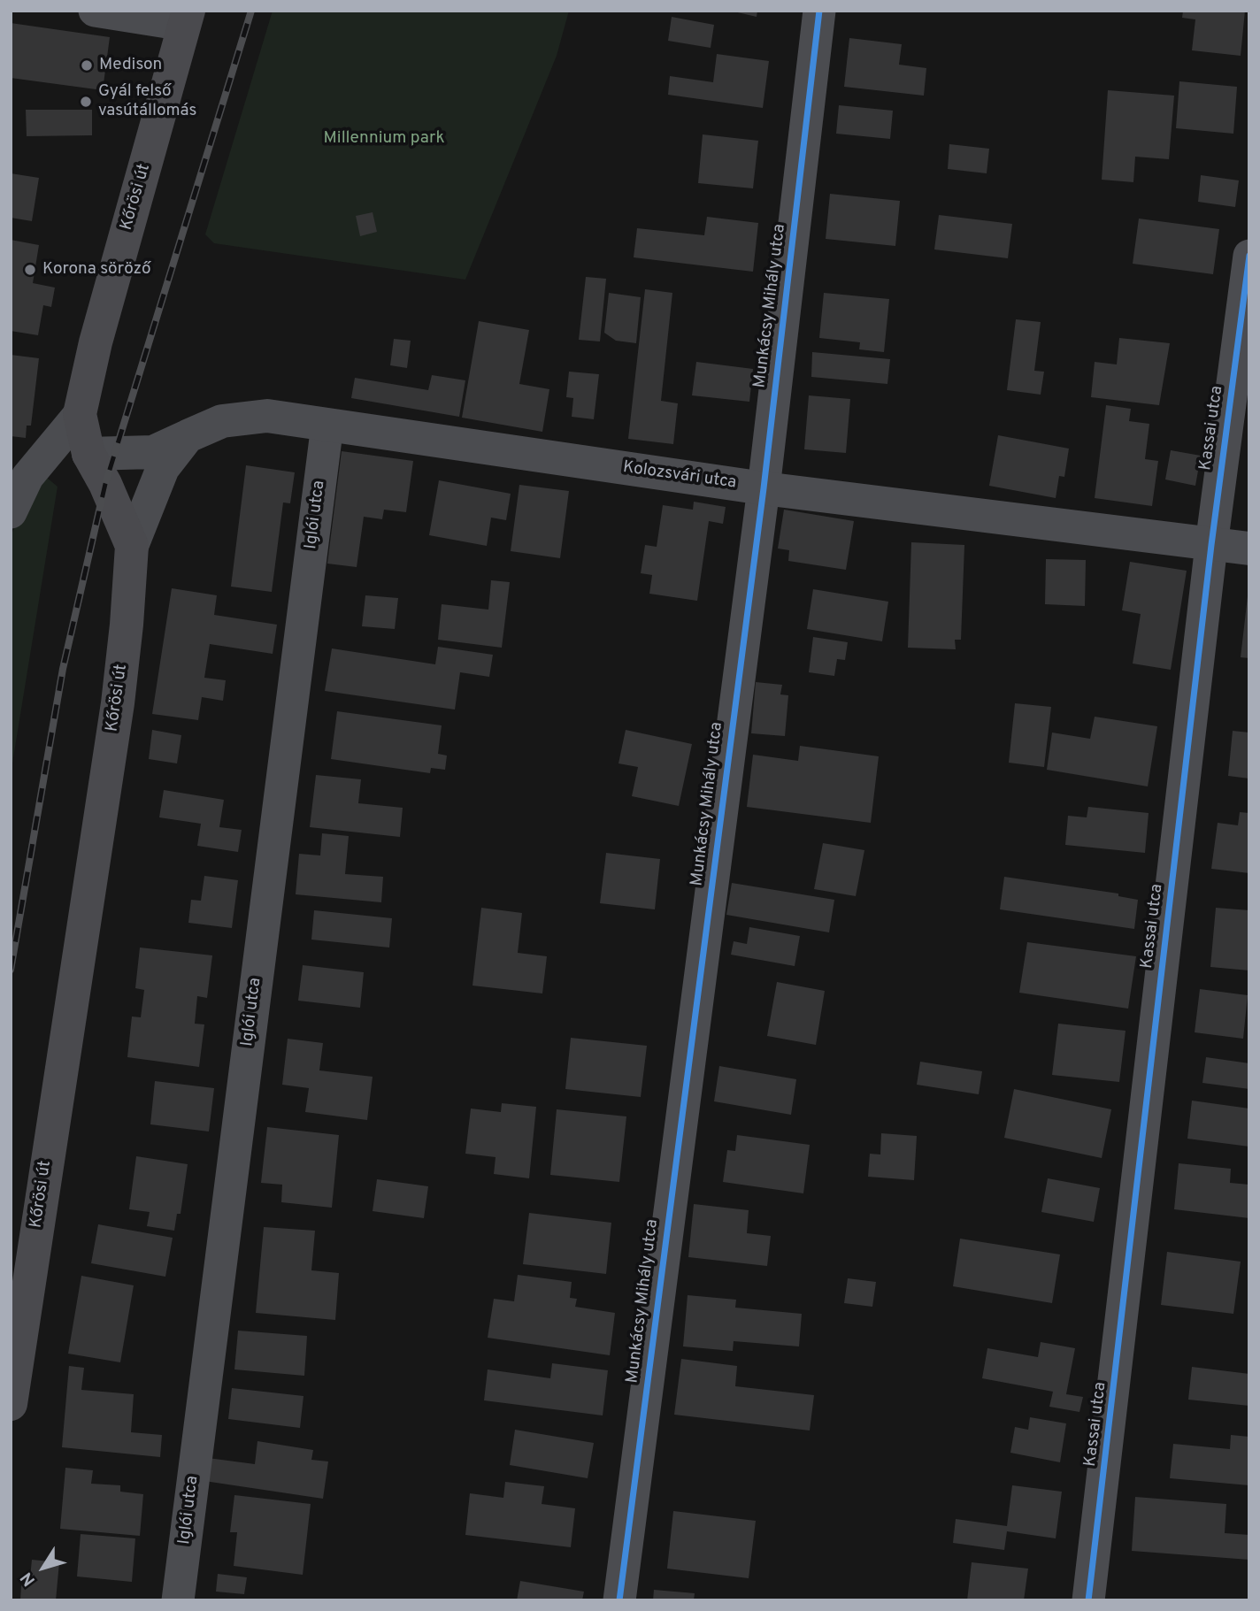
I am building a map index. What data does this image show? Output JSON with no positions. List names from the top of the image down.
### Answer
{
  "streets": {
    "main road": ["Kőrösi út"],
    "street": [
      "Munkácsy Mihály utca",
      "Kassai utca",
      "Kolozsvári utca",
      "Iglói utca"
    ]
  },
  "crossings": [
    ["Kőrösi út", "Kolozsvári utca"],
    ["Munkácsy Mihály utca", "Kolozsvári utca"],
    ["Kassai utca", "Kolozsvári utca"],
    ["Kolozsvári utca", "Iglói utca"]
  ],
  "parks": ["Millennium park"],
  "places": ["Medison", "Gyál felső vasútállomás", "Korona söröző"],
  "north": "bottom left"
}
